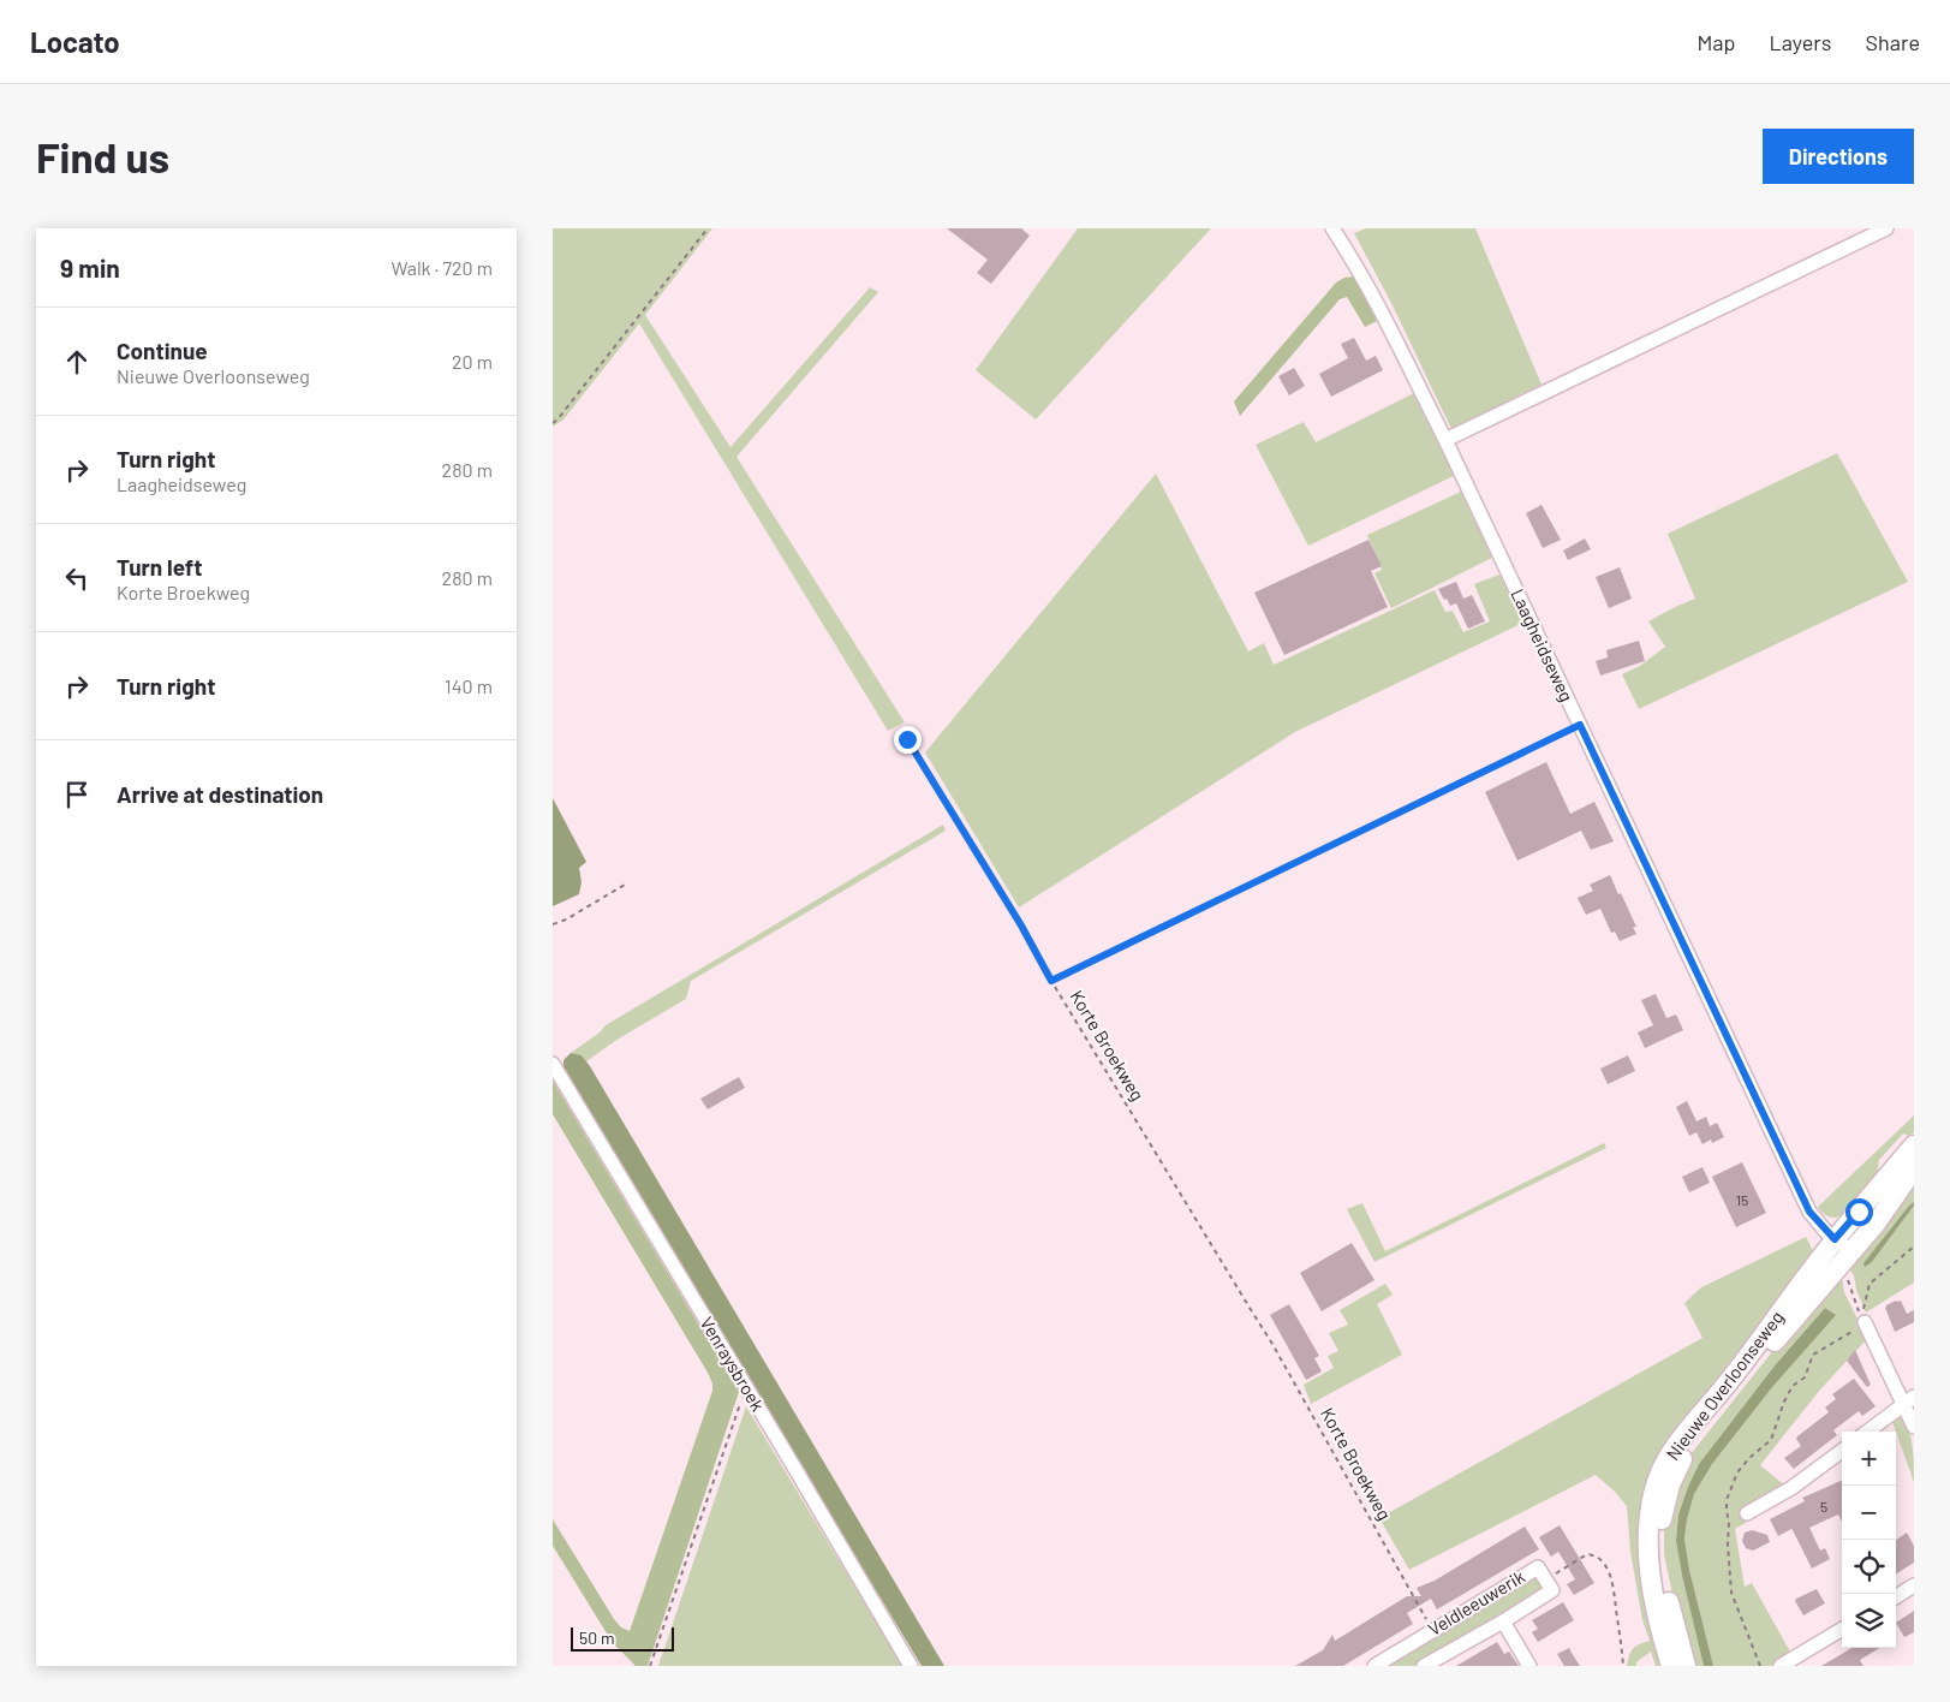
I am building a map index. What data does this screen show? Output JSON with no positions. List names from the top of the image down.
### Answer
{
  "streets": {
    "street": [
      "Laagheidseweg",
      "Venraysbroek",
      "Nieuwe Overloonseweg",
      "Veldleeuwerik"
    ],
    "path": ["Korte Broekweg"]
  },
  "crossings": [
    ["Laagheidseweg", "Korte Broekweg"],
    ["Laagheidseweg", "Nieuwe Overloonseweg"],
    ["Korte Broekweg", "Veldleeuwerik"]
  ],
  "house_numbers": ["15", "5"],
  "scale_bar": "50 m",
  "page": {
    "header": "Locato",
    "nav": ["Map", "Layers", "Share"],
    "buttons": "Directions",
    "title": "Find us",
    "heading": ["9 min", "Walk · 720 m"],
    "list": [
      ["Continue", "Nieuwe Overloonseweg", "20 m"],
      ["Turn right", "Laagheidseweg", "280 m"],
      ["Turn left", "Korte Broekweg", "280 m"],
      ["Turn right", "140 m"],
      "Arrive at destination"
    ],
    "map_buttons": ["+", "−"],
    "scale": "50 m"
  }
}
